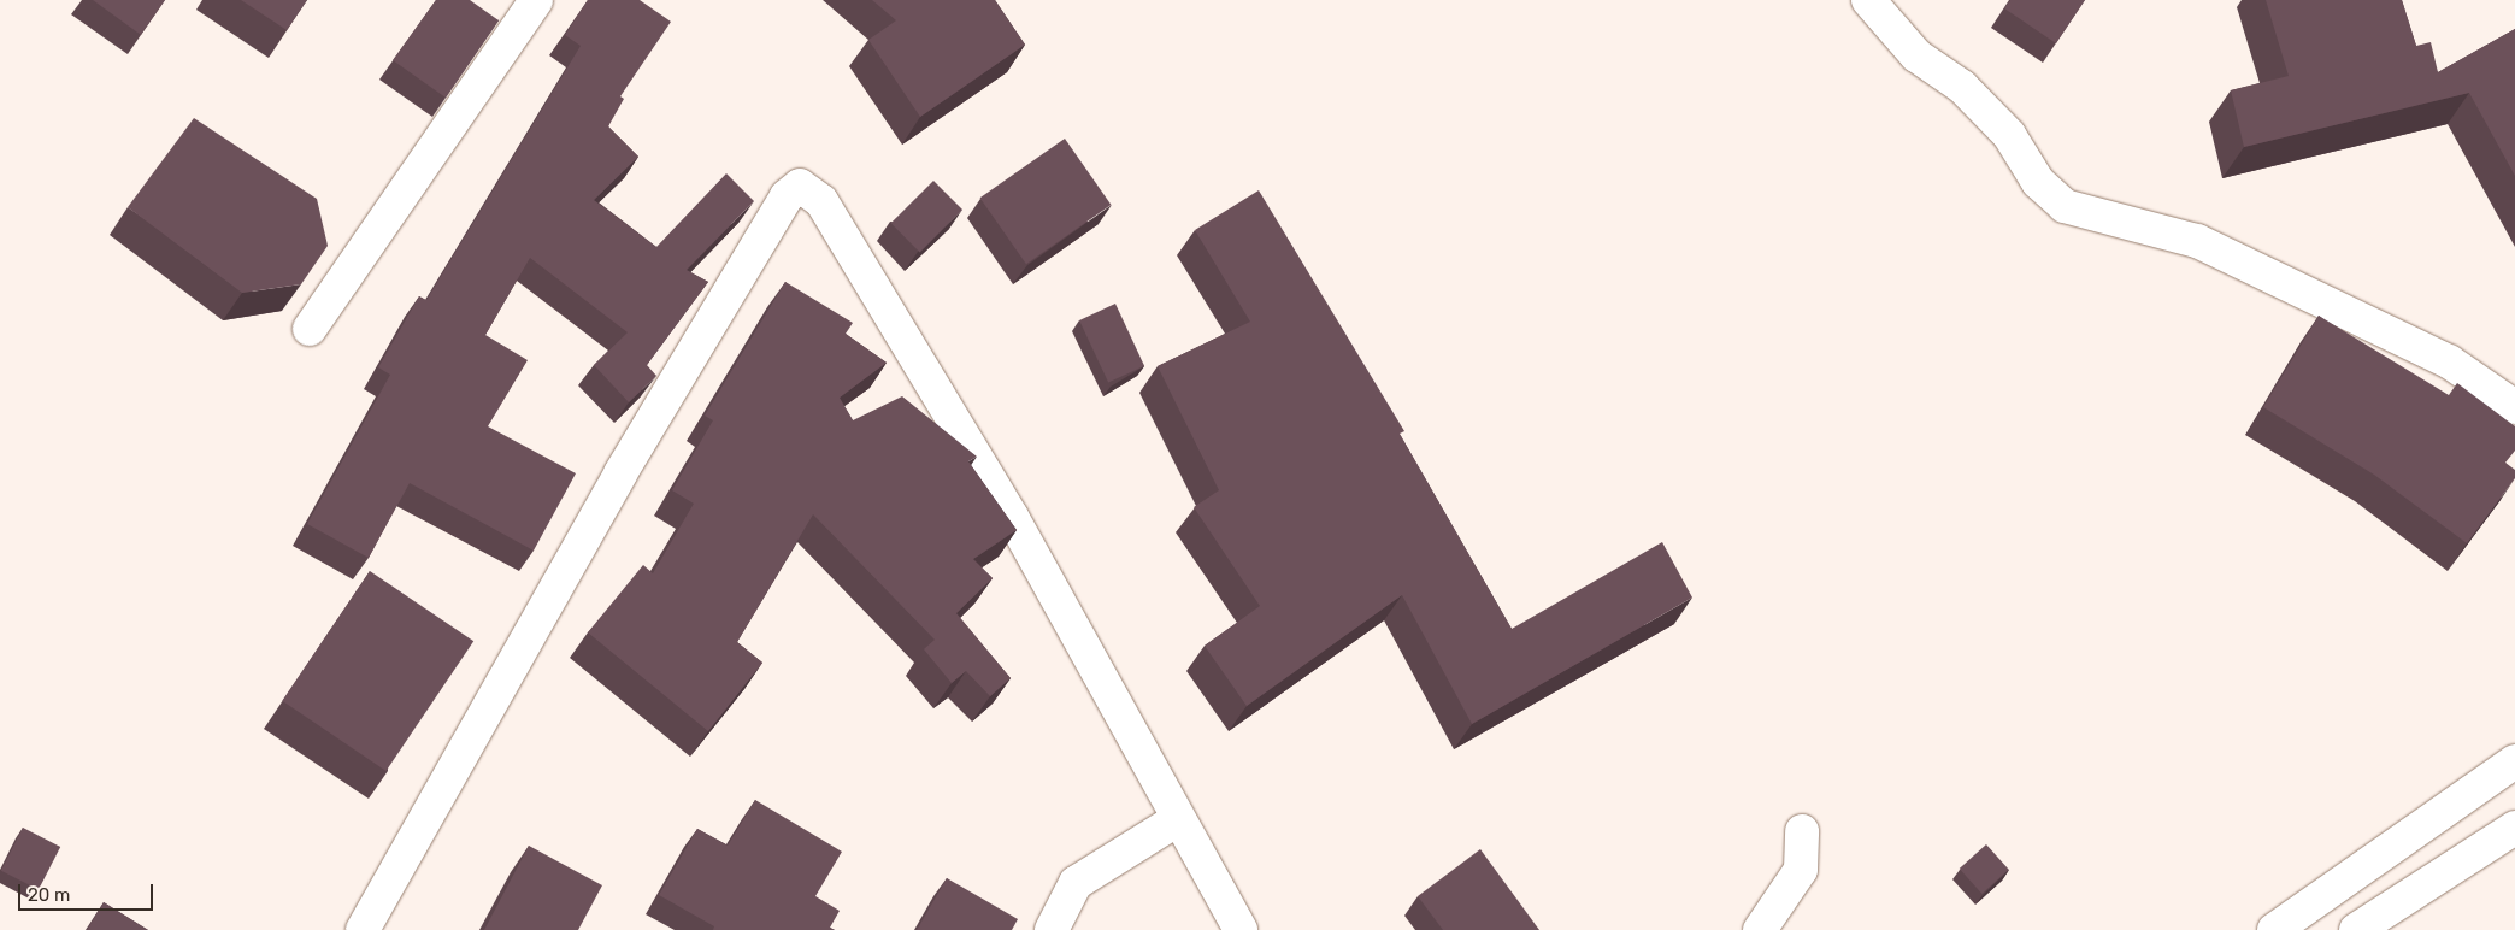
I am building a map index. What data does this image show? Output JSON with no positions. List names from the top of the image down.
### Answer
{
  "scale_bar": "20 m"
}
